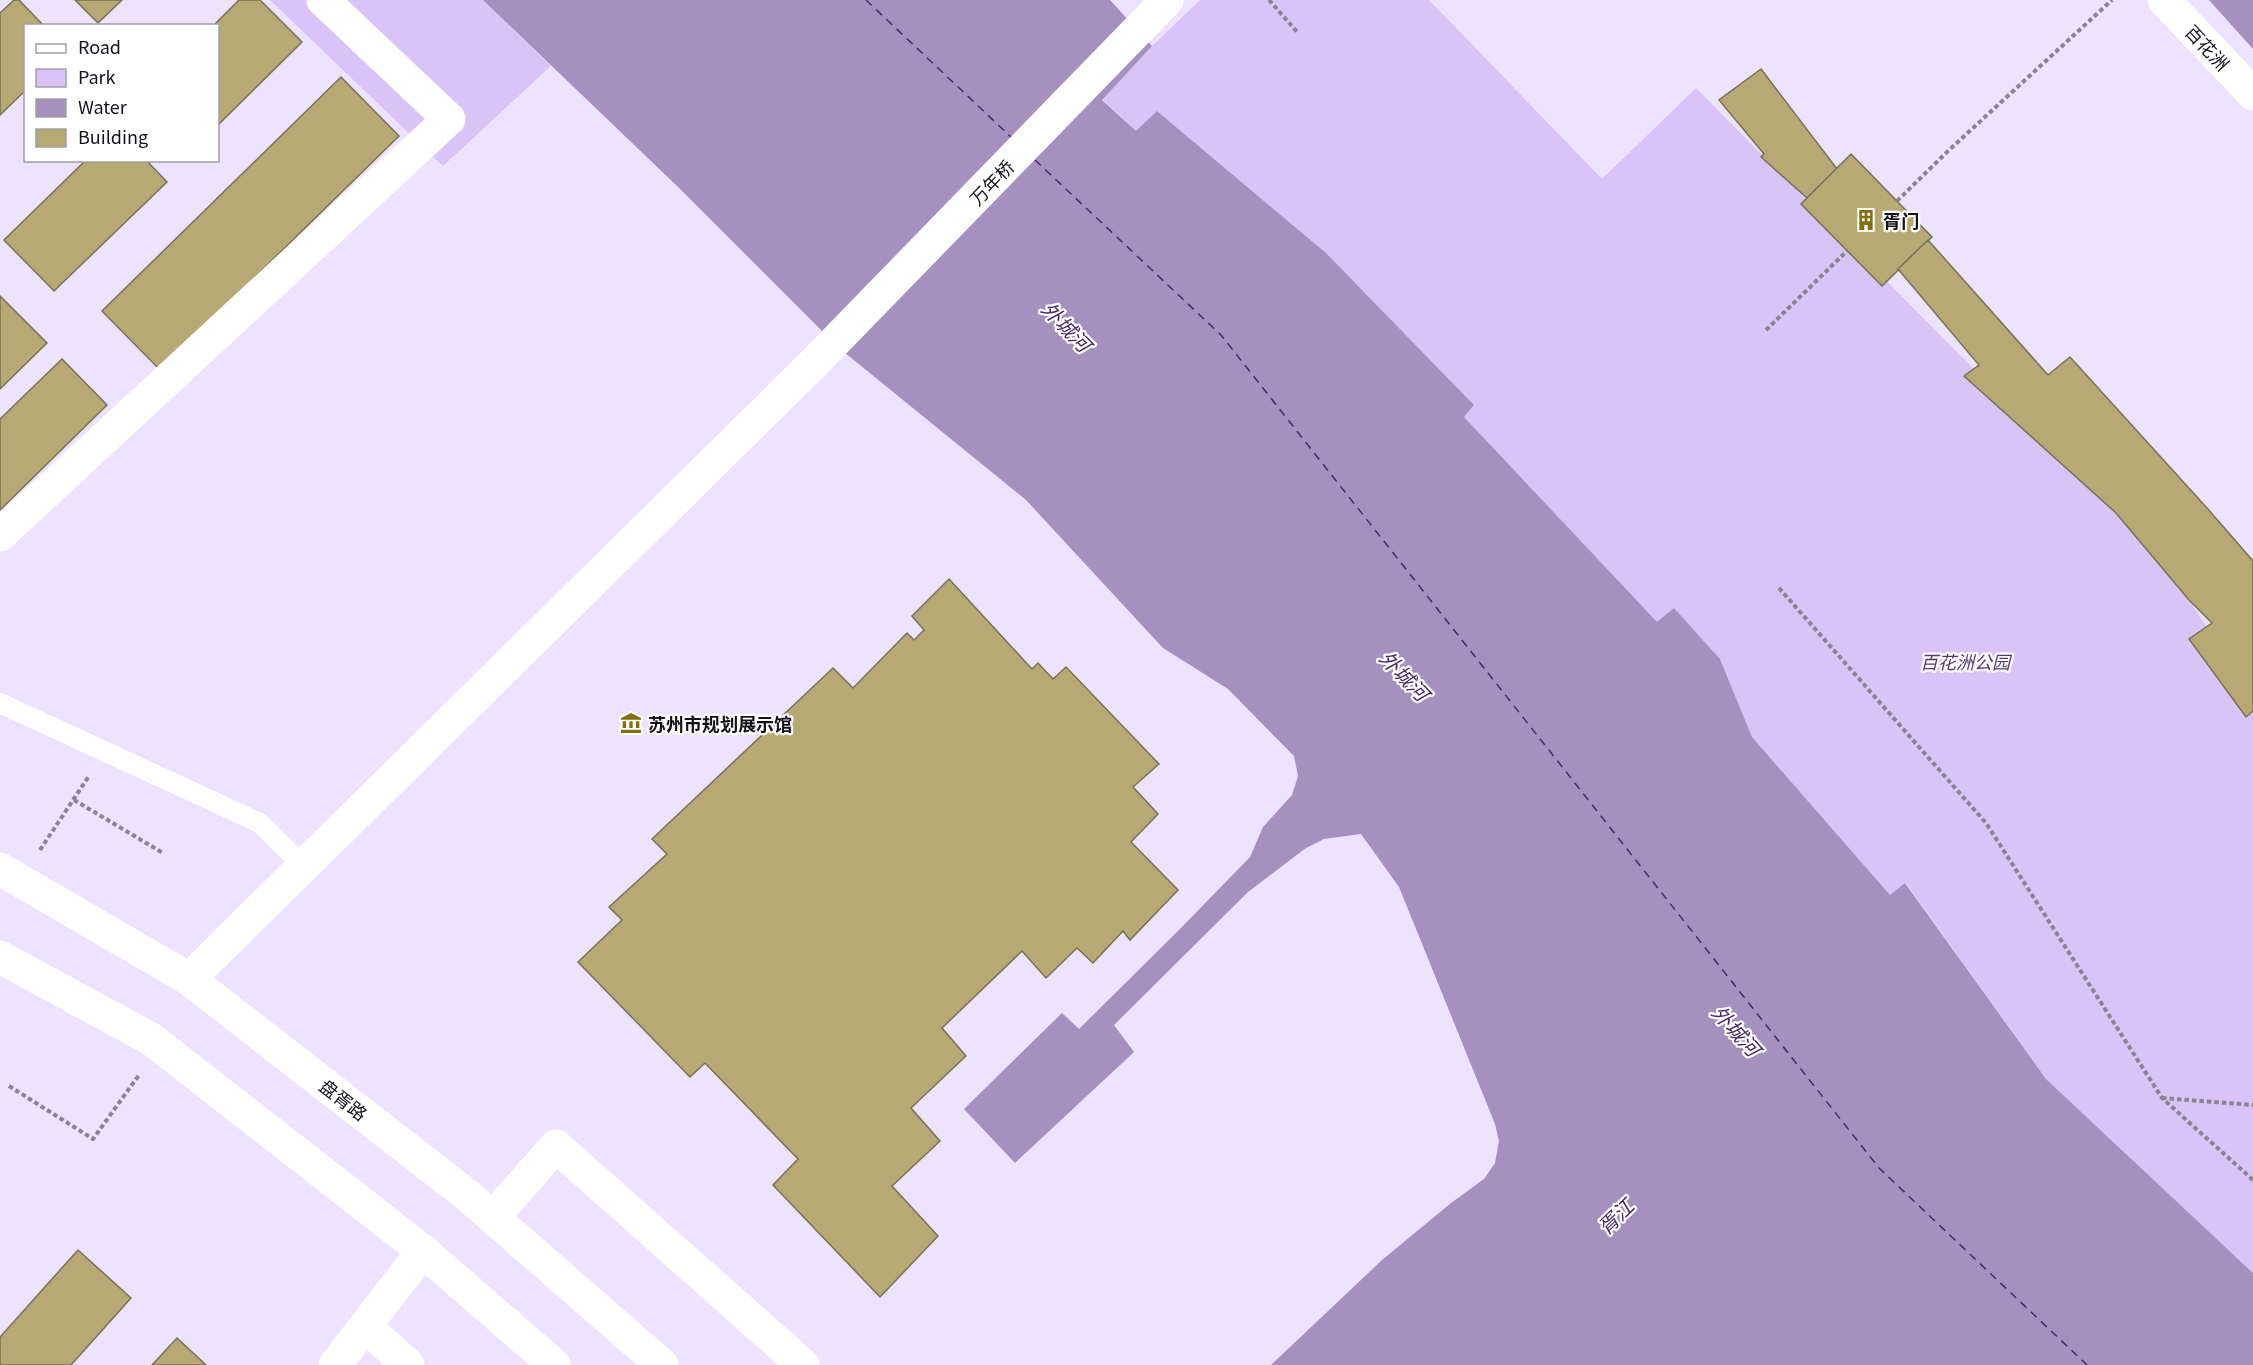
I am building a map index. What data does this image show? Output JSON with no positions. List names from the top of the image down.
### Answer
{
  "streets": {
    "street": ["百花洲", "万年桥", "盘胥路"]
  },
  "crossings": [
    ["万年桥", "盘胥路"]
  ],
  "water": ["外城河", "胥江"],
  "parks": ["百花洲公园"],
  "places": {
    "building": ["胥门"],
    "museum": ["苏州市规划展示馆"]
  },
  "legend": [
    "Road",
    "Park",
    "Water",
    "Building"
  ]
}
